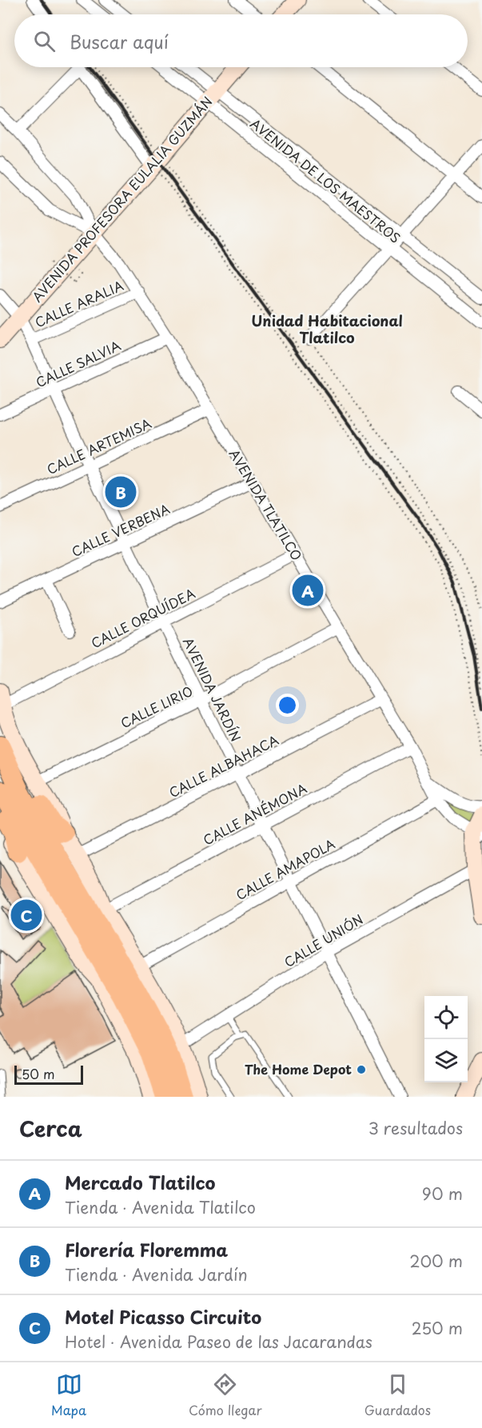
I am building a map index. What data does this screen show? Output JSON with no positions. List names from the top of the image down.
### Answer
{
  "streets": {
    "main road": ["AVENIDA PROFESORA EULALIA GUZMÁN"],
    "street": [
      "AVENIDA DE LOS MAESTROS",
      "CALLE ARALIA",
      "CALLE SALVIA",
      "CALLE ARTEMISA",
      "AVENIDA TLATILCO",
      "CALLE VERBENA",
      "CALLE ORQUÍDEA",
      "AVENIDA JARDÍN",
      "CALLE LIRIO",
      "CALLE ALBAHACA",
      "CALLE ANÉMONA",
      "CALLE AMAPOLA",
      "CALLE UNIÓN"
    ]
  },
  "crossings": [
    ["AVENIDA DE LOS MAESTROS", "AVENIDA PROFESORA EULALIA GUZMÁN"],
    ["AVENIDA PROFESORA EULALIA GUZMÁN", "AVENIDA TLATILCO"],
    ["AVENIDA PROFESORA EULALIA GUZMÁN", "AVENIDA JARDÍN"],
    ["CALLE ARALIA", "AVENIDA TLATILCO"],
    ["CALLE ARALIA", "AVENIDA JARDÍN"],
    ["CALLE SALVIA", "AVENIDA TLATILCO"],
    ["CALLE SALVIA", "AVENIDA JARDÍN"],
    ["CALLE ARTEMISA", "AVENIDA TLATILCO"],
    ["CALLE ARTEMISA", "AVENIDA JARDÍN"],
    ["AVENIDA TLATILCO", "CALLE VERBENA"],
    ["AVENIDA TLATILCO", "CALLE ORQUÍDEA"],
    ["AVENIDA TLATILCO", "CALLE LIRIO"],
    ["AVENIDA TLATILCO", "CALLE ALBAHACA"],
    ["AVENIDA TLATILCO", "CALLE ANÉMONA"],
    ["AVENIDA TLATILCO", "CALLE AMAPOLA"],
    ["CALLE VERBENA", "AVENIDA JARDÍN"],
    ["CALLE ORQUÍDEA", "AVENIDA JARDÍN"],
    ["AVENIDA JARDÍN", "CALLE LIRIO"],
    ["AVENIDA JARDÍN", "CALLE ALBAHACA"],
    ["AVENIDA JARDÍN", "CALLE ANÉMONA"],
    ["AVENIDA JARDÍN", "CALLE AMAPOLA"],
    ["AVENIDA JARDÍN", "CALLE UNIÓN"]
  ],
  "districts": ["Unidad Habitacional Tlatilco"],
  "places": ["The Home Depot"],
  "scale_bar": "50 m",
  "page": {
    "search": "Buscar aquí",
    "pins": ["B", "A", "C"],
    "scale": "50 m",
    "heading": ["Cerca", "3 resultados"],
    "list": [
      {
        "mark": "A",
        "name": "Mercado Tlatilco",
        "note": "Tienda · Avenida Tlatilco",
        "value": "90 m"
      },
      {
        "mark": "B",
        "name": "Florería Floremma",
        "note": "Tienda · Avenida Jardín",
        "value": "200 m"
      },
      {
        "mark": "C",
        "name": "Motel Picasso Circuito",
        "note": "Hotel · Avenida Paseo de las Jacarandas",
        "value": "250 m"
      }
    ],
    "nav": ["Mapa", "Cómo llegar", "Guardados"]
  }
}
